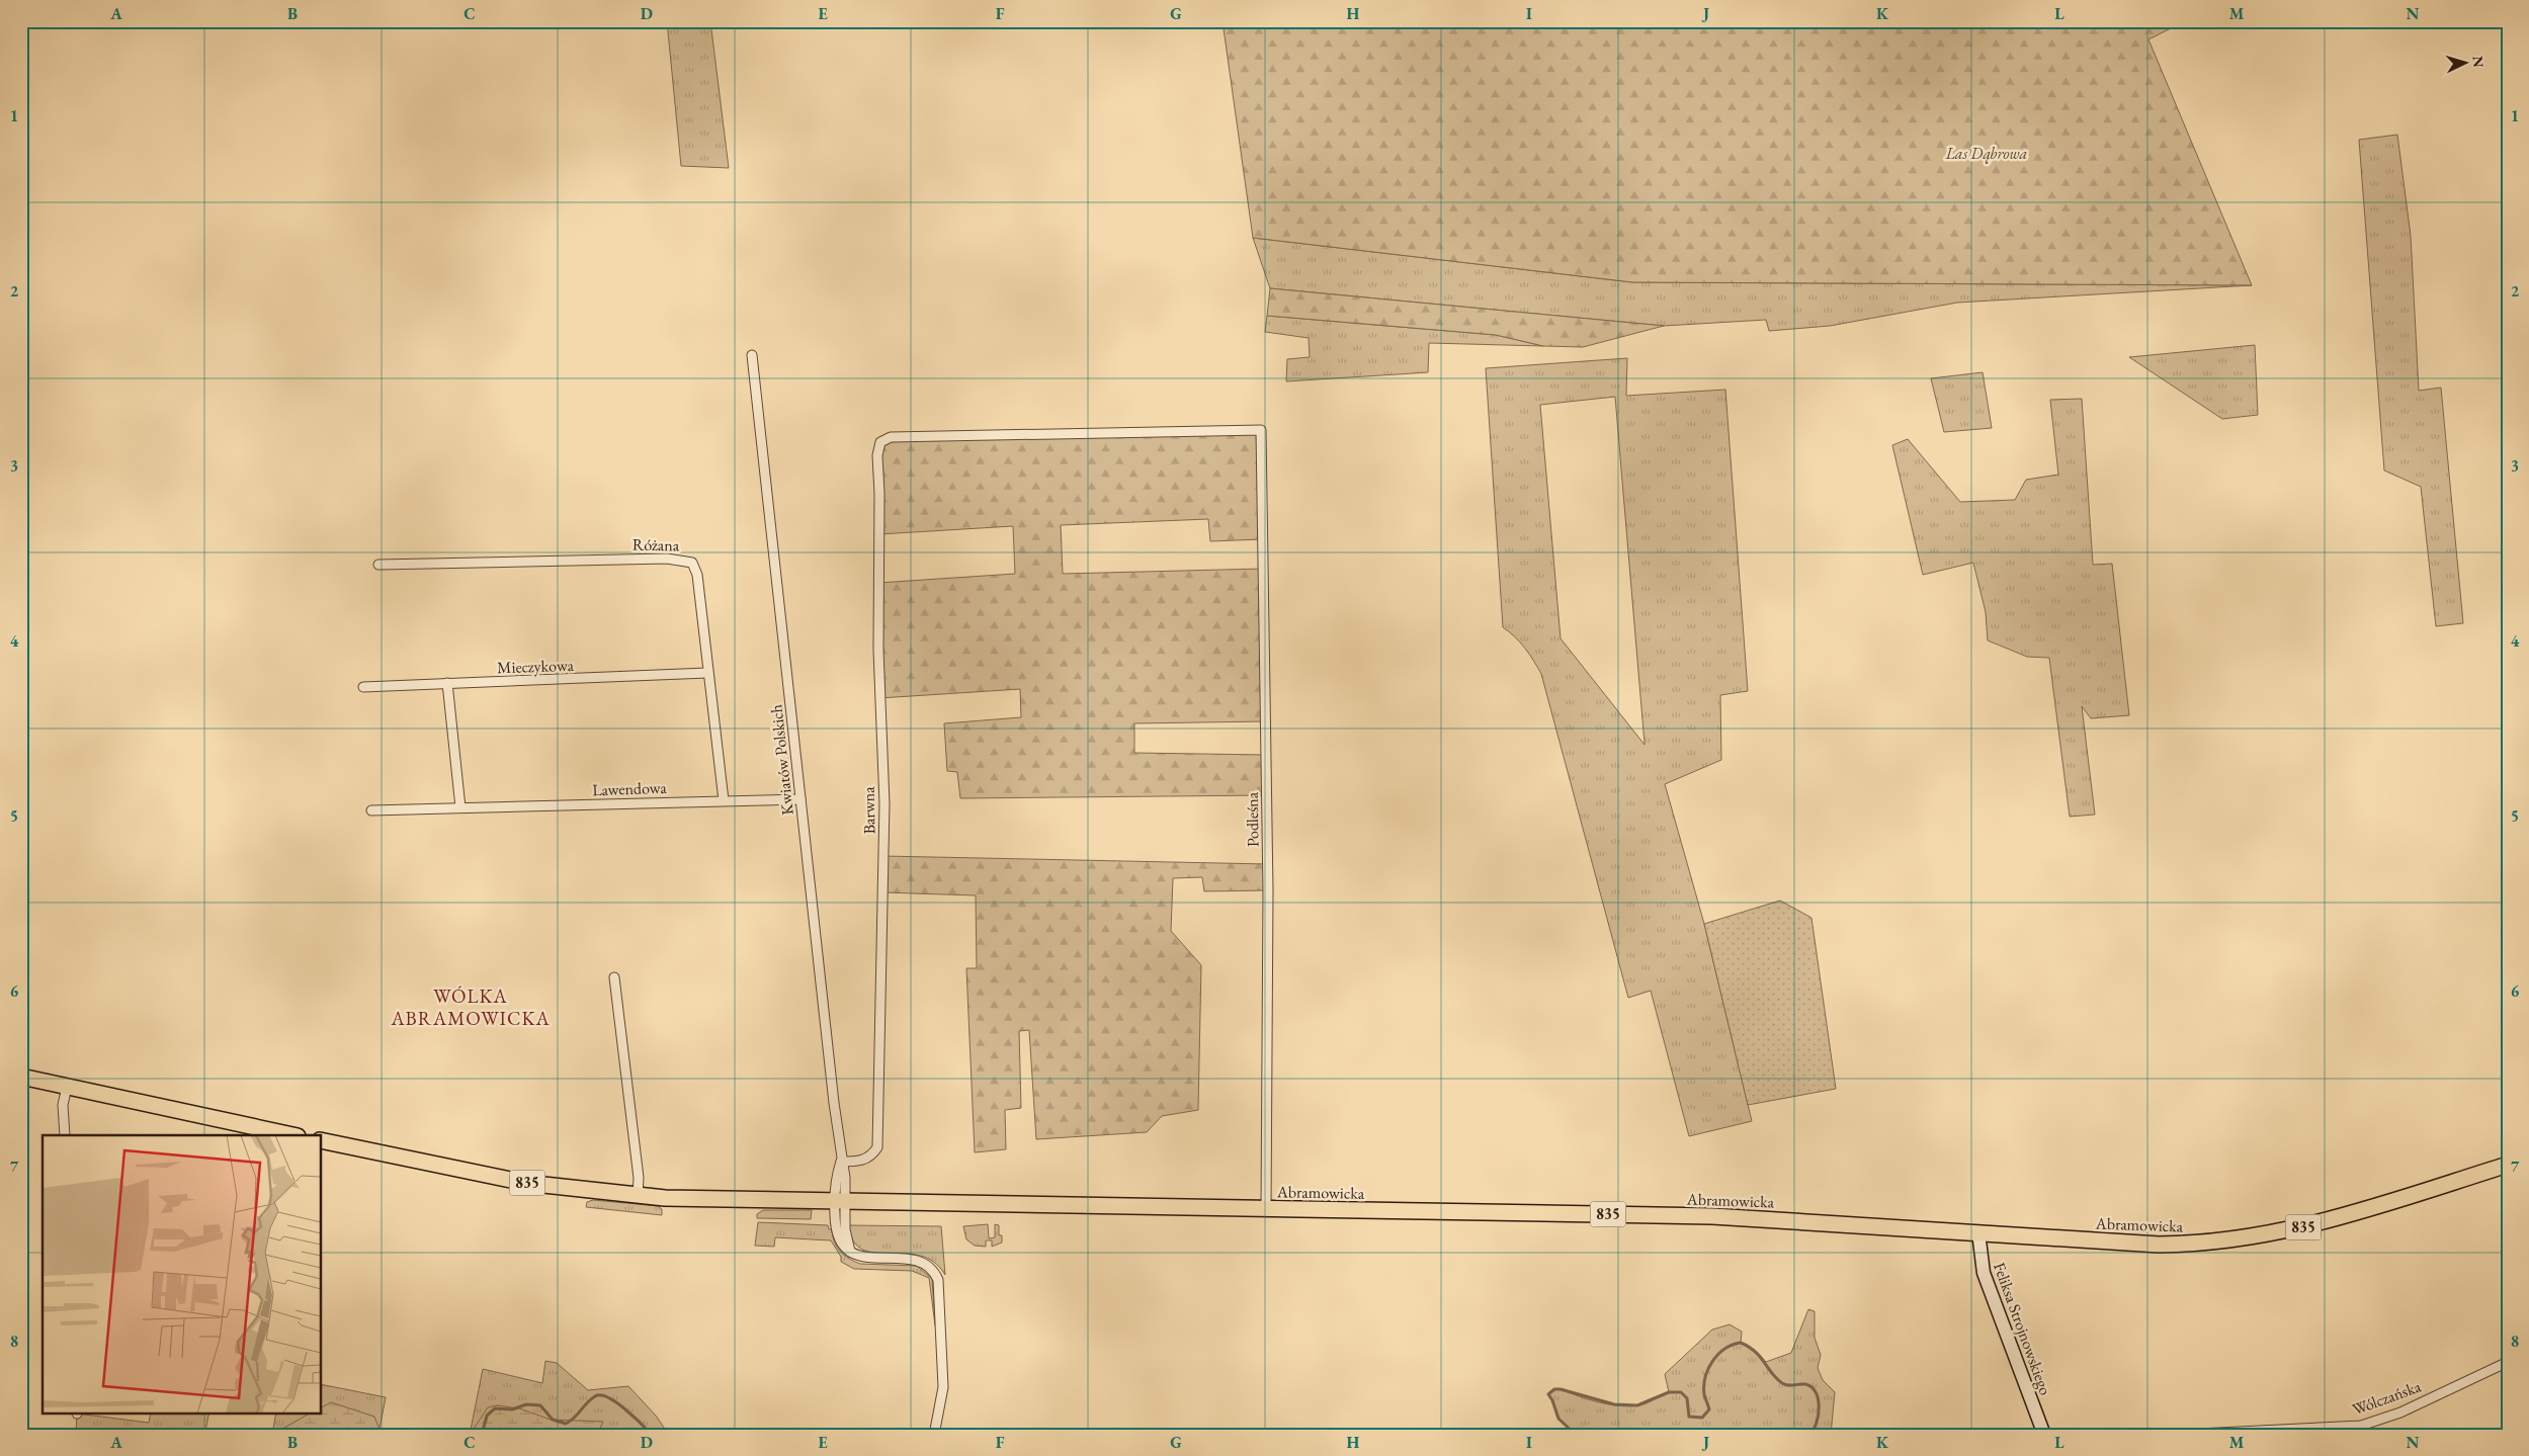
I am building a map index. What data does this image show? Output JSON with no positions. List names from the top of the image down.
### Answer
{
  "streets": {
    "main road": ["835", "Abramowicka"],
    "street": [
      "Różana",
      "Mieczykowa",
      "Kwiatów Polskich",
      "Lawendowa",
      "Barwna",
      "Podleśna",
      "Feliksa Strojnowskiego",
      "Wólczańska"
    ]
  },
  "crossings": [
    ["Różana", "Mieczykowa"],
    ["Różana", "Lawendowa"],
    ["Kwiatów Polskich", "Lawendowa"],
    ["Kwiatów Polskich", "Barwna"],
    ["Kwiatów Polskich", "835"],
    ["Kwiatów Polskich", "Abramowicka"],
    ["Barwna", "Podleśna"],
    ["Podleśna", "Abramowicka"],
    ["835", "Abramowicka"],
    ["Abramowicka", "Feliksa Strojnowskiego"]
  ],
  "districts": ["WÓLKA ABRAMOWICKA"],
  "parks": ["Las Dąbrowa"],
  "north": "right",
  "grid": {
    "columns": [
      "A",
      "B",
      "C",
      "D",
      "E",
      "F",
      "G",
      "H",
      "I",
      "J",
      "K",
      "L",
      "M",
      "N"
    ],
    "rows": [
      "1",
      "2",
      "3",
      "4",
      "5",
      "6",
      "7",
      "8"
    ]
  }
}
